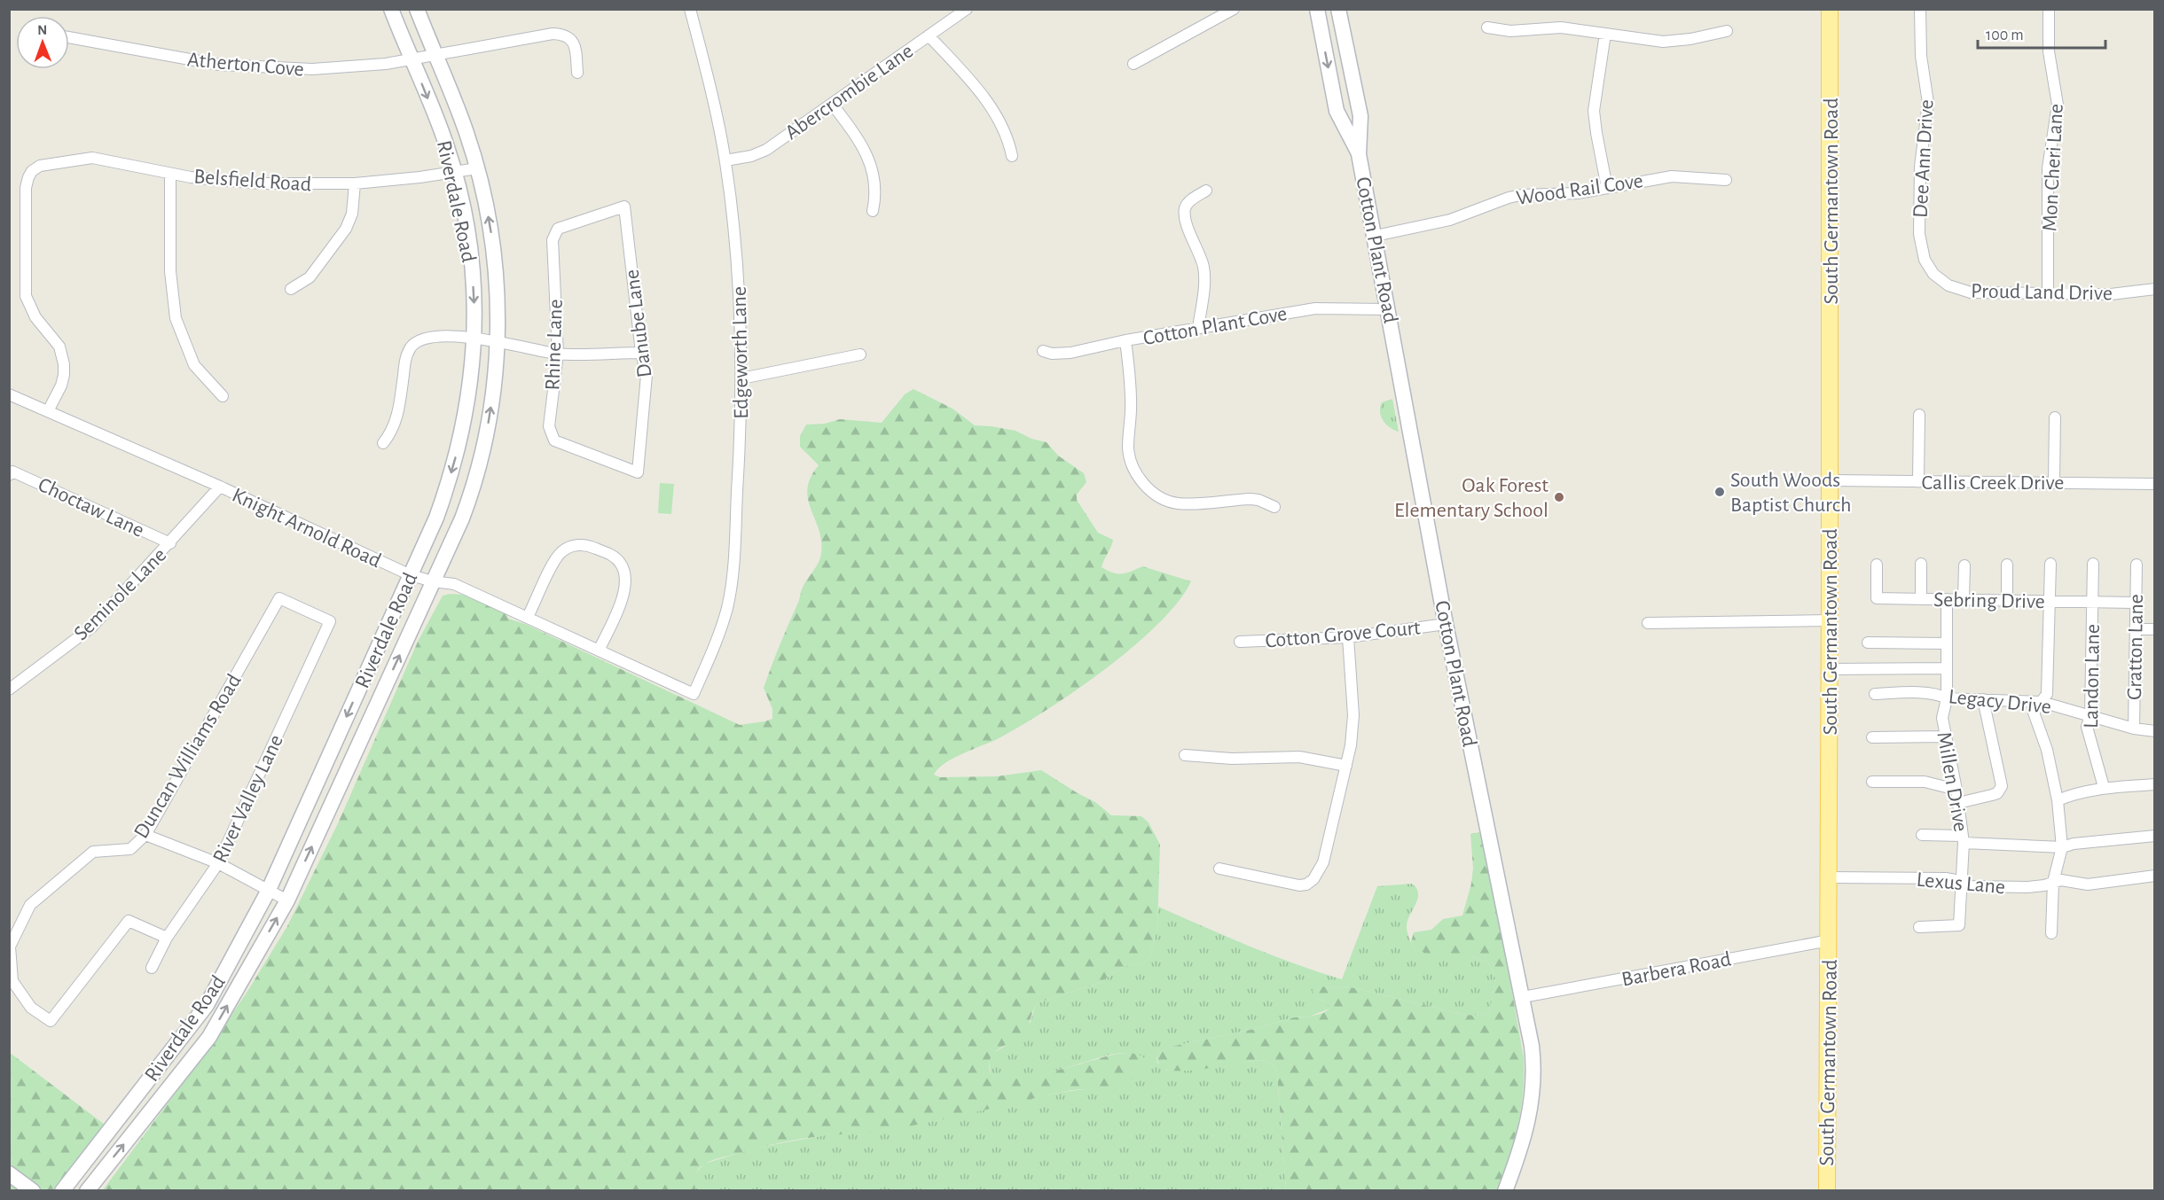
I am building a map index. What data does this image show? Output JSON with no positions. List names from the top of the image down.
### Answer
{
  "streets": {
    "main road": ["South Germantown Road"],
    "street": [
      "Atherton Cove",
      "Abercrombie Lane",
      "Dee Ann Drive",
      "Mon Cheri Lane",
      "Belsfield Road",
      "Wood Rail Cove",
      "Riverdale Road",
      "Cotton Plant Road",
      "Proud Land Drive",
      "Danube Lane",
      "Cotton Plant Cove",
      "Rhine Lane",
      "Edgeworth Lane",
      "Callis Creek Drive",
      "Choctaw Lane",
      "Knight Arnold Road",
      "Seminole Lane",
      "Sebring Drive",
      "Cotton Grove Court",
      "Gratton Lane",
      "Landon Lane",
      "Legacy Drive",
      "Duncan Williams Road",
      "Millen Drive",
      "River Valley Lane",
      "Lexus Lane",
      "Barbera Road"
    ]
  },
  "crossings": [
    ["Atherton Cove", "Riverdale Road"],
    ["Abercrombie Lane", "Edgeworth Lane"],
    ["Dee Ann Drive", "Proud Land Drive"],
    ["Mon Cheri Lane", "Proud Land Drive"],
    ["Belsfield Road", "Riverdale Road"],
    ["Belsfield Road", "Knight Arnold Road"],
    ["Wood Rail Cove", "Cotton Plant Road"],
    ["Riverdale Road", "Knight Arnold Road"],
    ["South Germantown Road", "Callis Creek Drive"],
    ["South Germantown Road", "Legacy Drive"],
    ["South Germantown Road", "Lexus Lane"],
    ["South Germantown Road", "Barbera Road"],
    ["Cotton Plant Road", "Cotton Plant Cove"],
    ["Cotton Plant Road", "Cotton Grove Court"],
    ["Cotton Plant Road", "Barbera Road"],
    ["Danube Lane", "Rhine Lane"],
    ["Edgeworth Lane", "Knight Arnold Road"],
    ["Choctaw Lane", "Seminole Lane"],
    ["Knight Arnold Road", "Seminole Lane"],
    ["Sebring Drive", "Gratton Lane"],
    ["Sebring Drive", "Landon Lane"],
    ["Sebring Drive", "Millen Drive"],
    ["Gratton Lane", "Legacy Drive"],
    ["Landon Lane", "Legacy Drive"],
    ["Legacy Drive", "Millen Drive"],
    ["Duncan Williams Road", "River Valley Lane"],
    ["Millen Drive", "Lexus Lane"]
  ],
  "places": ["South Woods Baptist Church", "Oak Forest Elementary School"],
  "scale_bar": "100 m",
  "north": "top"
}
